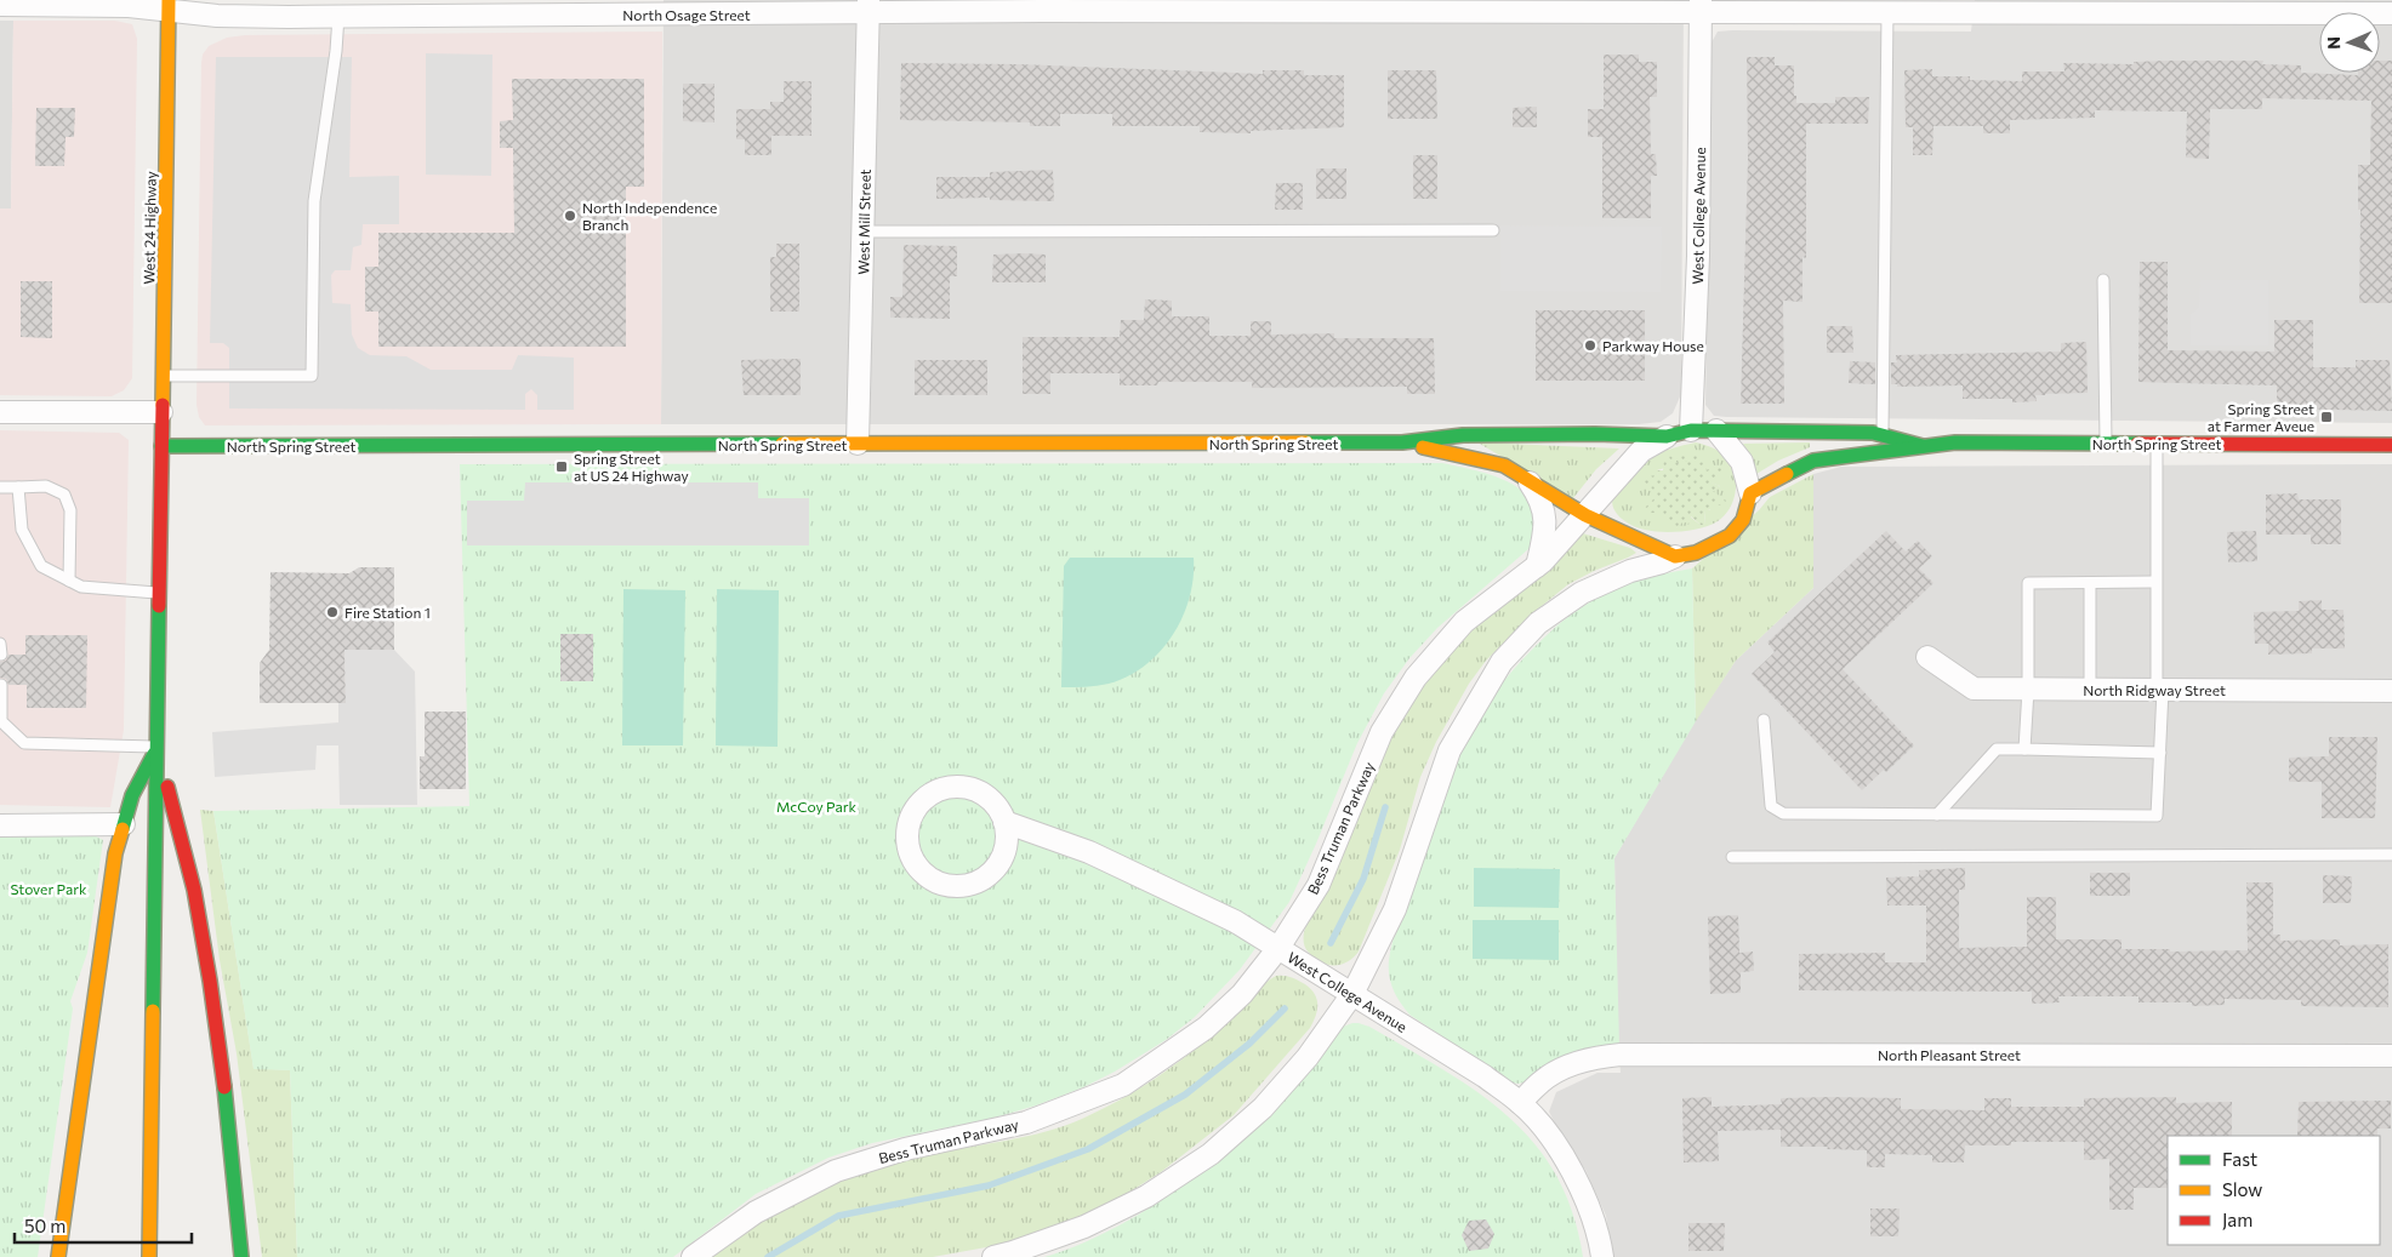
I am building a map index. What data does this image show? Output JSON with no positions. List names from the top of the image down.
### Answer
{
  "streets": {
    "street": [
      "North Osage Street",
      "West College Avenue",
      "West Mill Street",
      "West 24 Highway",
      "North Spring Street",
      "North Ridgway Street",
      "Bess Truman Parkway",
      "North Pleasant Street"
    ]
  },
  "crossings": [
    ["North Osage Street", "West College Avenue"],
    ["North Osage Street", "West Mill Street"],
    ["North Osage Street", "West 24 Highway"],
    ["West College Avenue", "North Spring Street"],
    ["West College Avenue", "Bess Truman Parkway"],
    ["West College Avenue", "North Pleasant Street"],
    ["West Mill Street", "North Spring Street"],
    ["West 24 Highway", "North Spring Street"],
    ["North Spring Street", "Bess Truman Parkway"]
  ],
  "parks": ["McCoy Park", "Stover Park"],
  "places": {
    "other": ["North Independence Branch", "Parkway House", "Fire Station 1"],
    "transit": ["Spring Street at Farmer Aveue", "Spring Street at US 24 Highway"]
  },
  "legend": ["Fast", "Slow", "Jam"],
  "scale_bar": "50 m",
  "north": "left"
}
